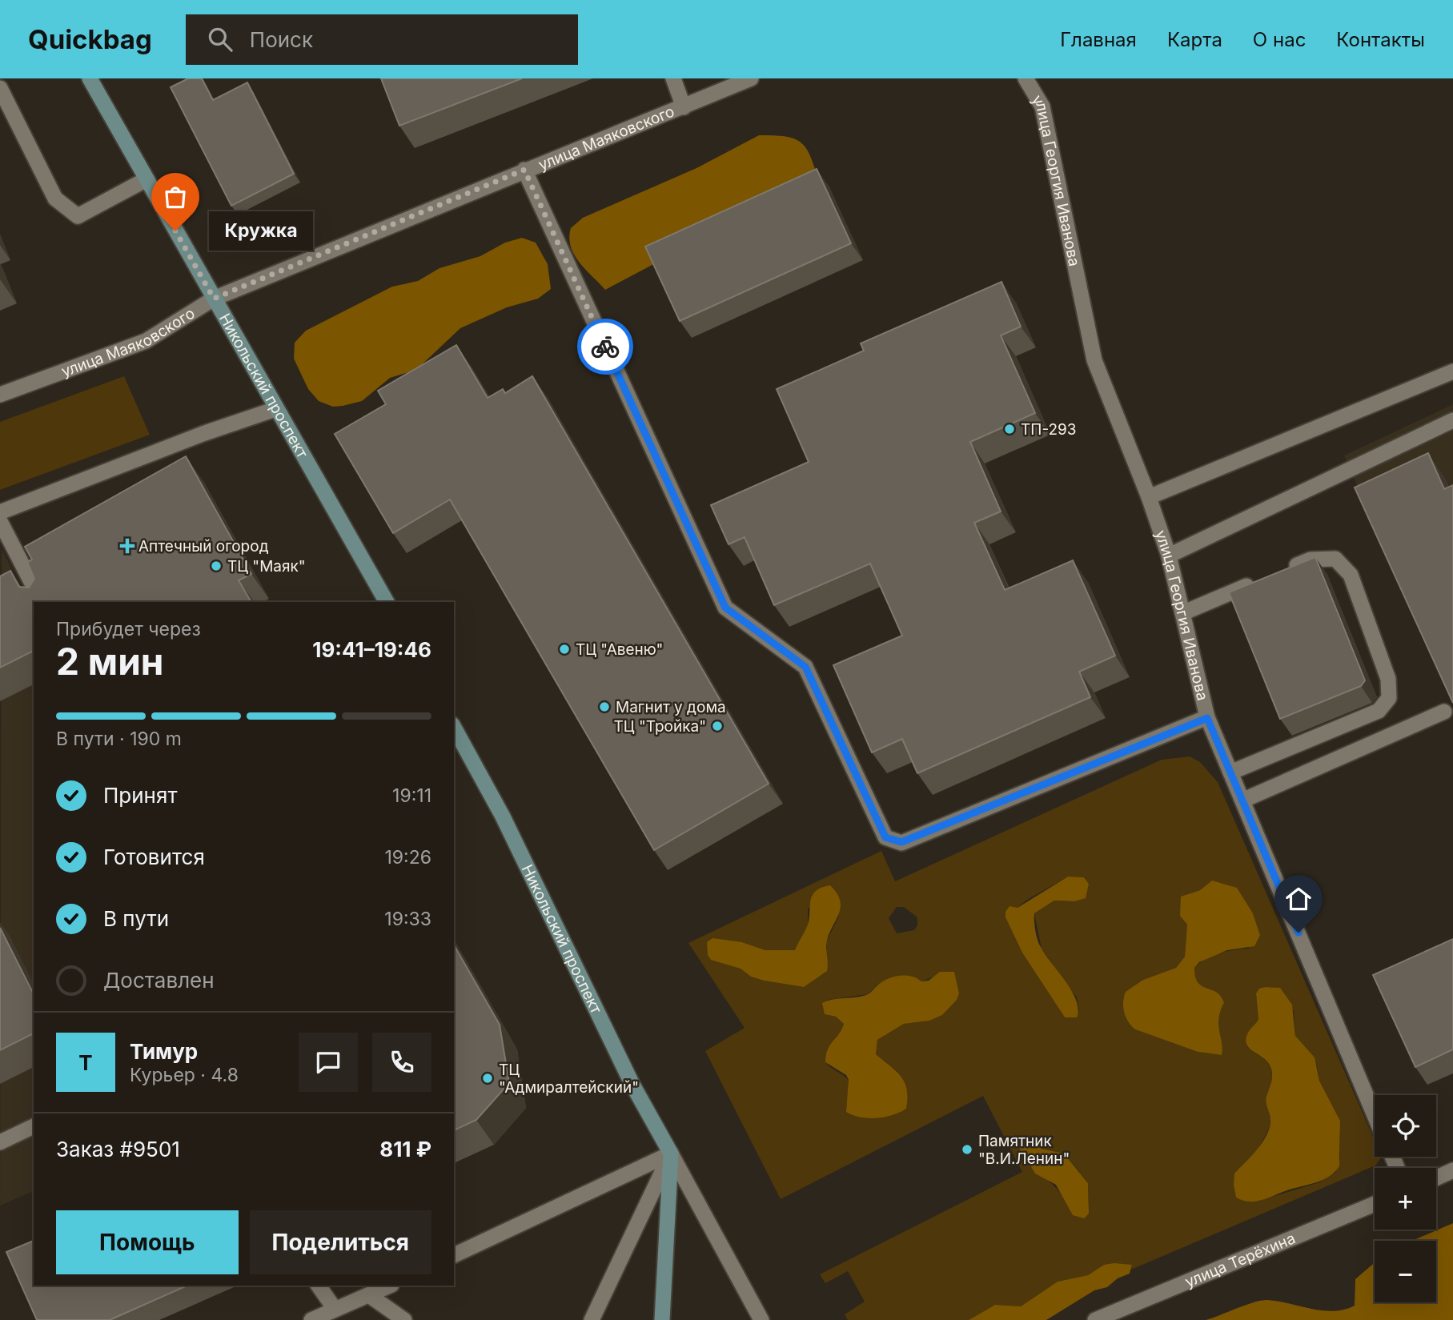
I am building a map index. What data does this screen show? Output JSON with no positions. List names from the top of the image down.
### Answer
{
  "streets": {
    "main road": ["Никольский проспект"],
    "street": ["улица Маяковского", "улица Георгия Иванова", "улица Терёхина"]
  },
  "crossings": [
    ["улица Маяковского", "Никольский проспект"]
  ],
  "places": {
    "other": [
      "Кружка",
      "ТП-293",
      "ТЦ \"Маяк\"",
      "ТЦ \"Авеню\"",
      "Магнит у дома",
      "ТЦ \"Тройка\"",
      "ТЦ \"Адмиралтейский\"",
      "Памятник \"В.И.Ленин\""
    ],
    "health": ["Аптечный огород"]
  },
  "page": {
    "header": "Quickbag",
    "search": "Поиск",
    "nav": [
      "Главная",
      "Карта",
      "О нас",
      "Контакты"
    ],
    "bubble": "Кружка",
    "heading": ["2 мин", "Прибудет через", "19:41–19:46"],
    "panel": [
      "Тимур",
      "Курьер · 4.8",
      "Заказ #9501",
      "811 ₽"
    ],
    "bar": "В пути · 190 m",
    "list": [
      ["Принят", "19:11"],
      ["Готовится", "19:26"],
      ["В пути", "19:33"],
      "Доставлен"
    ],
    "round": "Т",
    "map_buttons": ["+", "−"],
    "buttons": ["Помощь", "Поделиться"]
  }
}
